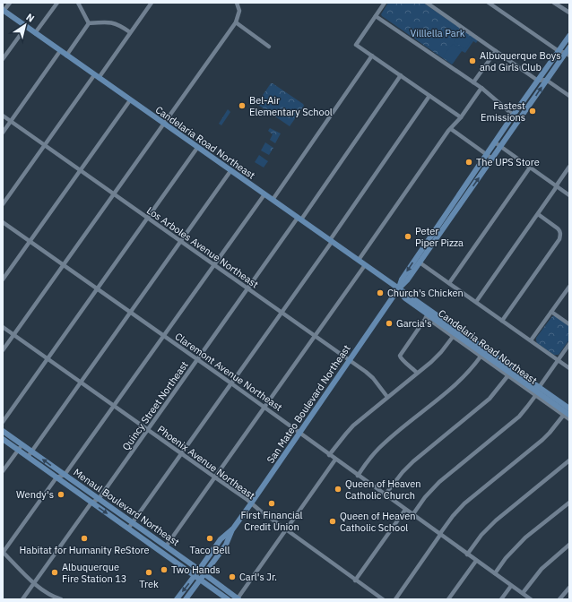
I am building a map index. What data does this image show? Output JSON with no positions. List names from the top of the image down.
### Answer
{
  "streets": {
    "main road": ["Candelaria Road Northeast", "San Mateo Boulevard Northeast", "Menaul Boulevard Northeast"],
    "street": [
      "Los Arboles Avenue Northeast",
      "Claremont Avenue Northeast",
      "Quincy Street Northeast",
      "Phoenix Avenue Northeast"
    ]
  },
  "crossings": [
    ["Candelaria Road Northeast", "San Mateo Boulevard Northeast"],
    ["Candelaria Road Northeast", "Quincy Street Northeast"],
    ["Los Arboles Avenue Northeast", "San Mateo Boulevard Northeast"],
    ["Los Arboles Avenue Northeast", "Quincy Street Northeast"],
    ["Claremont Avenue Northeast", "San Mateo Boulevard Northeast"],
    ["Claremont Avenue Northeast", "Quincy Street Northeast"],
    ["San Mateo Boulevard Northeast", "Phoenix Avenue Northeast"],
    ["San Mateo Boulevard Northeast", "Menaul Boulevard Northeast"],
    ["Quincy Street Northeast", "Phoenix Avenue Northeast"],
    ["Quincy Street Northeast", "Menaul Boulevard Northeast"]
  ],
  "parks": ["Villlella Park"],
  "places": [
    "Albuquerque Boys and Girls Club",
    "Bel-Air Elementary School",
    "Fastest Emissions",
    "The UPS Store",
    "Peter Piper Pizza",
    "Church's Chicken",
    "Garcia's",
    "Queen of Heaven Catholic Church",
    "Wendy's",
    "First Financial Credit Union",
    "Queen of Heaven Catholic School",
    "Habitat for Humanity ReStore",
    "Taco Bell",
    "Two Hands",
    "Albuquerque Fire Station 13",
    "Trek",
    "Carl's Jr."
  ],
  "north": "top right"
}
